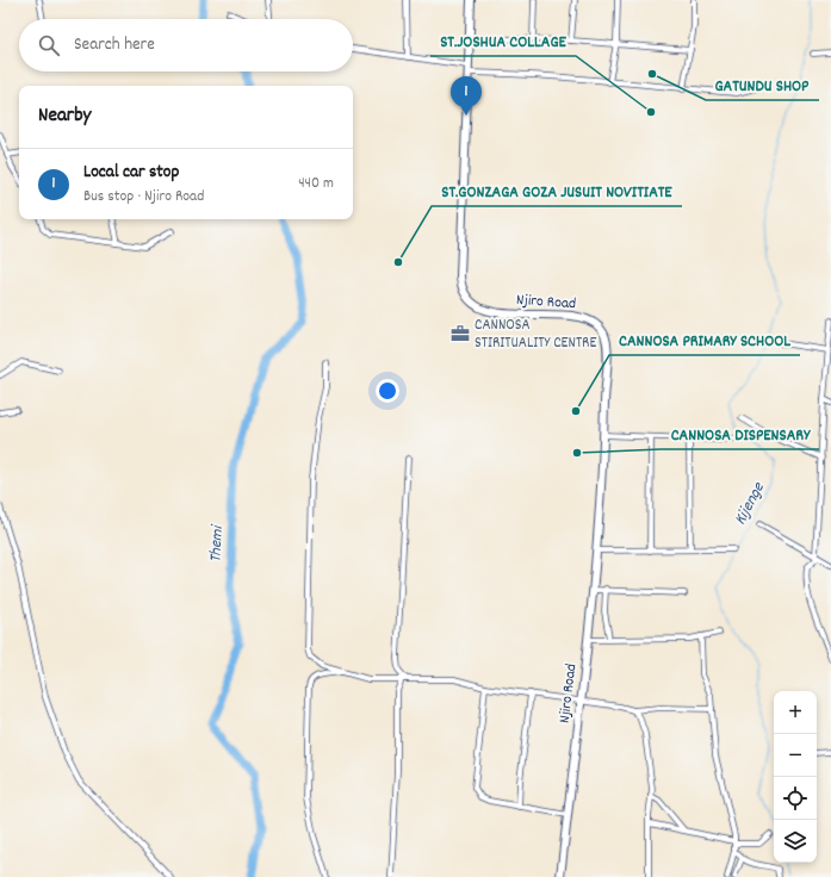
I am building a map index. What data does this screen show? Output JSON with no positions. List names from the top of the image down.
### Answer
{
  "streets": {
    "street": ["Njiro Road"]
  },
  "water": ["Kijenge", "Themi"],
  "places": {
    "other": [
      "GATUNDU SHOP",
      "ST.JOSHUA COLLAGE",
      "ST.GONZAGA GOZA JUSUIT NOVITIATE",
      "CANNOSA PRIMARY SCHOOL",
      "CANNOSA DISPENSARY"
    ],
    "office": ["CANNOSA STIRITUALITY CENTRE"]
  },
  "page": {
    "search": "Search here",
    "pins": "1",
    "heading": "Nearby",
    "list": [
      {
        "mark": "1",
        "name": "Local car stop",
        "note": "Bus stop · Njiro Road",
        "value": "440 m"
      }
    ],
    "map_buttons": ["+", "−"]
  }
}
